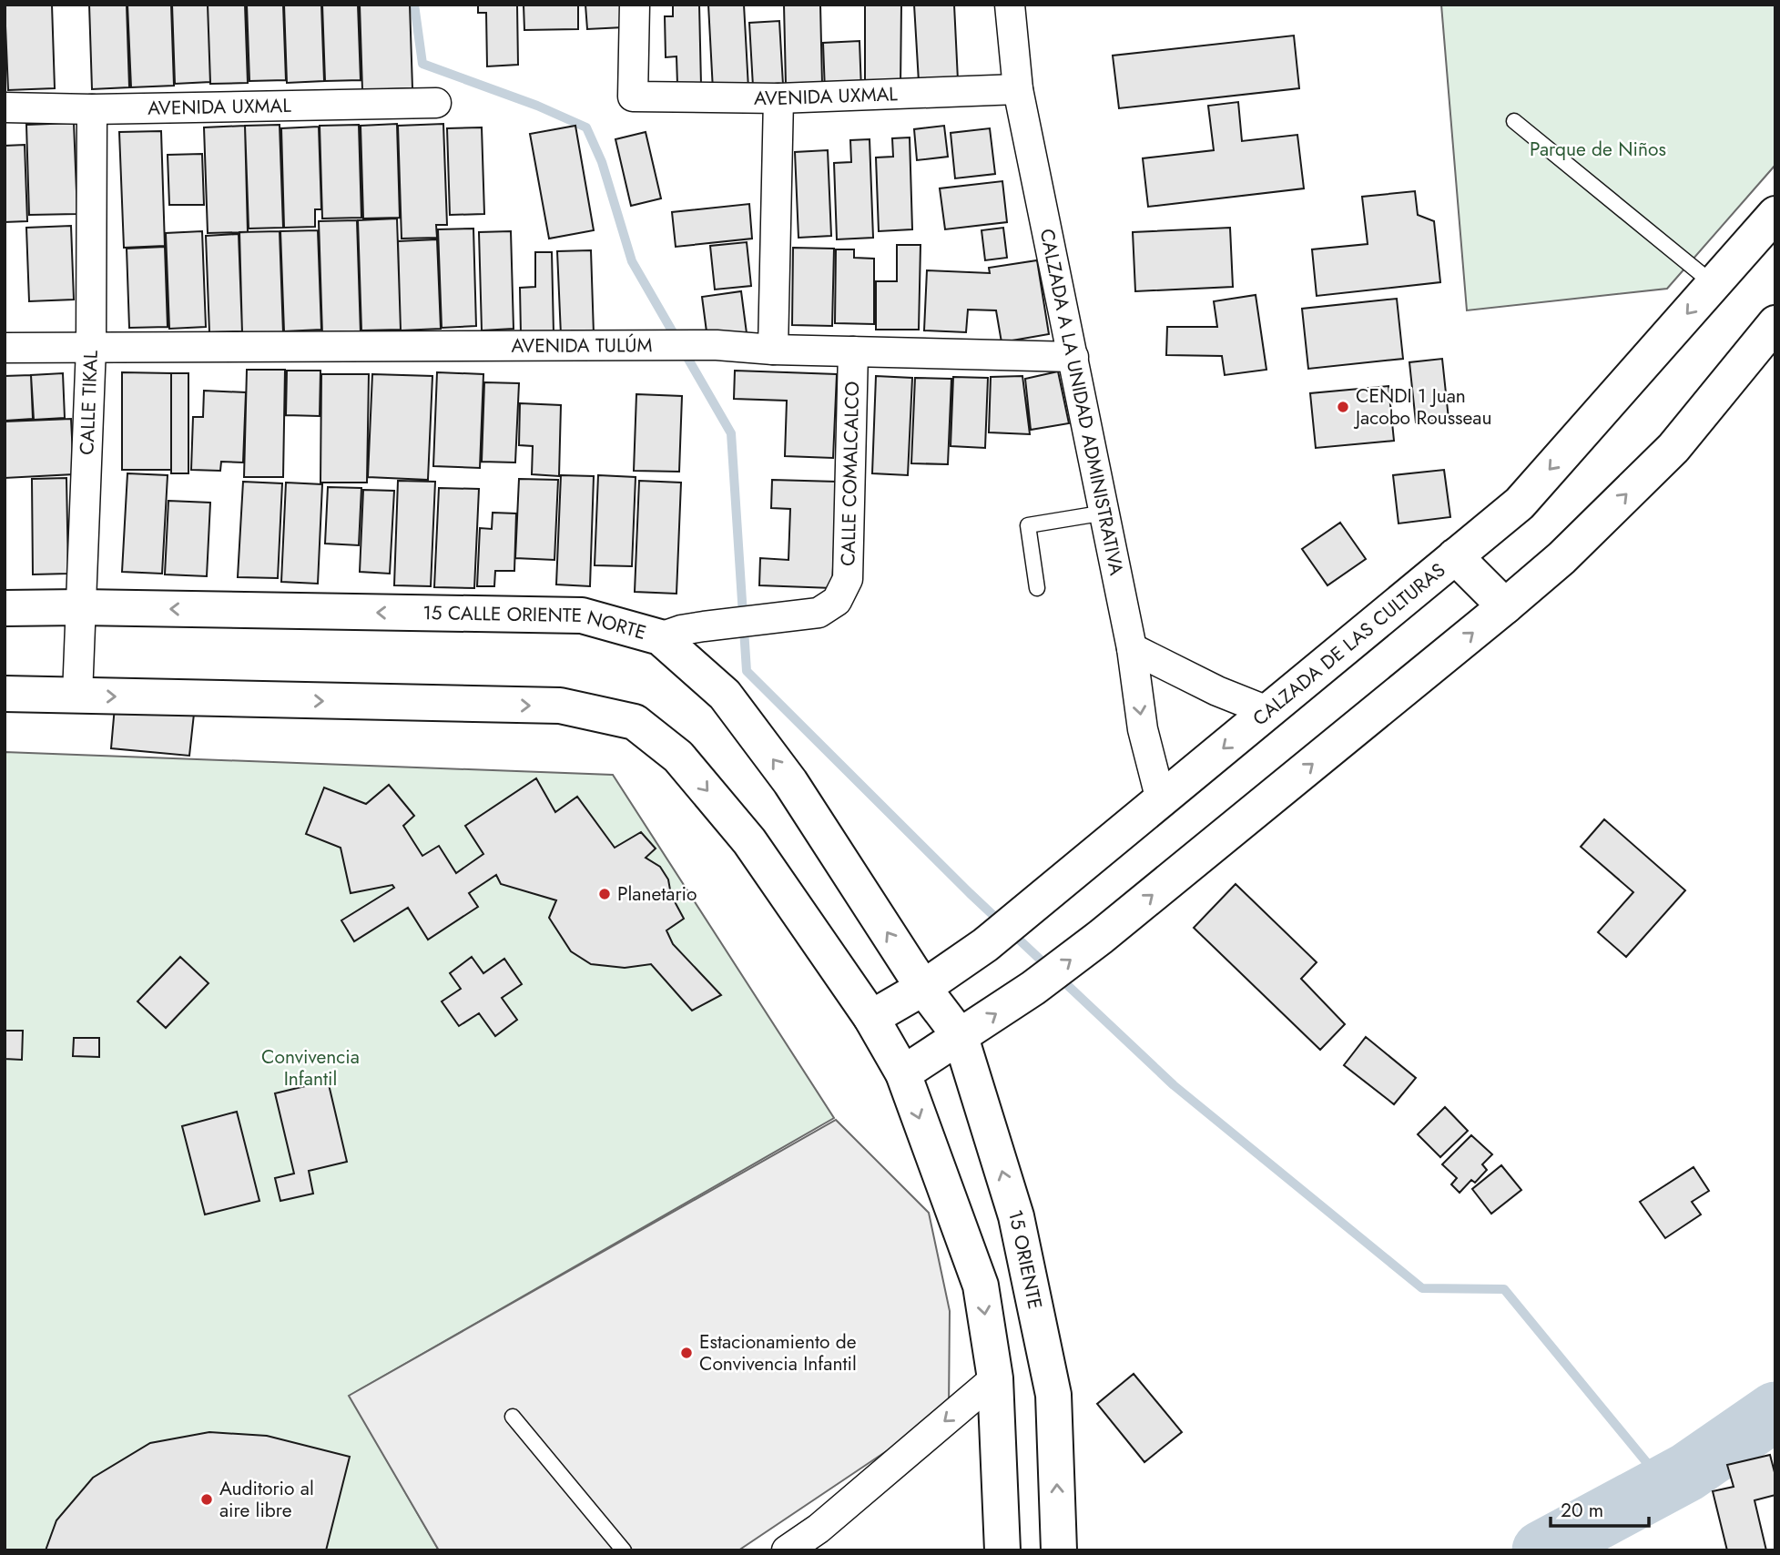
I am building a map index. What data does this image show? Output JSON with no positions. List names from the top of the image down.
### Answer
{
  "streets": {
    "main road": ["15 CALLE ORIENTE NORTE", "CALZADA DE LAS CULTURAS", "15 ORIENTE"],
    "street": [
      "AVENIDA UXMAL",
      "AVENIDA TULÚM",
      "CALLE TIKAL",
      "CALZADA A LA UNIDAD ADMINISTRATIVA",
      "CALLE COMALCALCO"
    ]
  },
  "crossings": [
    ["AVENIDA UXMAL", "CALLE TIKAL"],
    ["AVENIDA UXMAL", "CALZADA A LA UNIDAD ADMINISTRATIVA"],
    ["AVENIDA TULÚM", "CALLE TIKAL"],
    ["AVENIDA TULÚM", "CALZADA A LA UNIDAD ADMINISTRATIVA"],
    ["AVENIDA TULÚM", "CALLE COMALCALCO"],
    ["CALLE TIKAL", "15 CALLE ORIENTE NORTE"],
    ["CALZADA A LA UNIDAD ADMINISTRATIVA", "CALZADA DE LAS CULTURAS"],
    ["CALLE COMALCALCO", "15 CALLE ORIENTE NORTE"],
    ["15 CALLE ORIENTE NORTE", "CALZADA DE LAS CULTURAS"],
    ["15 CALLE ORIENTE NORTE", "15 ORIENTE"],
    ["CALZADA DE LAS CULTURAS", "15 ORIENTE"]
  ],
  "parks": ["Parque de Niños", "Convivencia Infantil"],
  "places": [
    "CENDI 1 Juan Jacobo Rousseau",
    "Planetario",
    "Estacionamiento de Convivencia Infantil",
    "Auditorio al aire libre"
  ],
  "scale_bar": "20 m"
}
